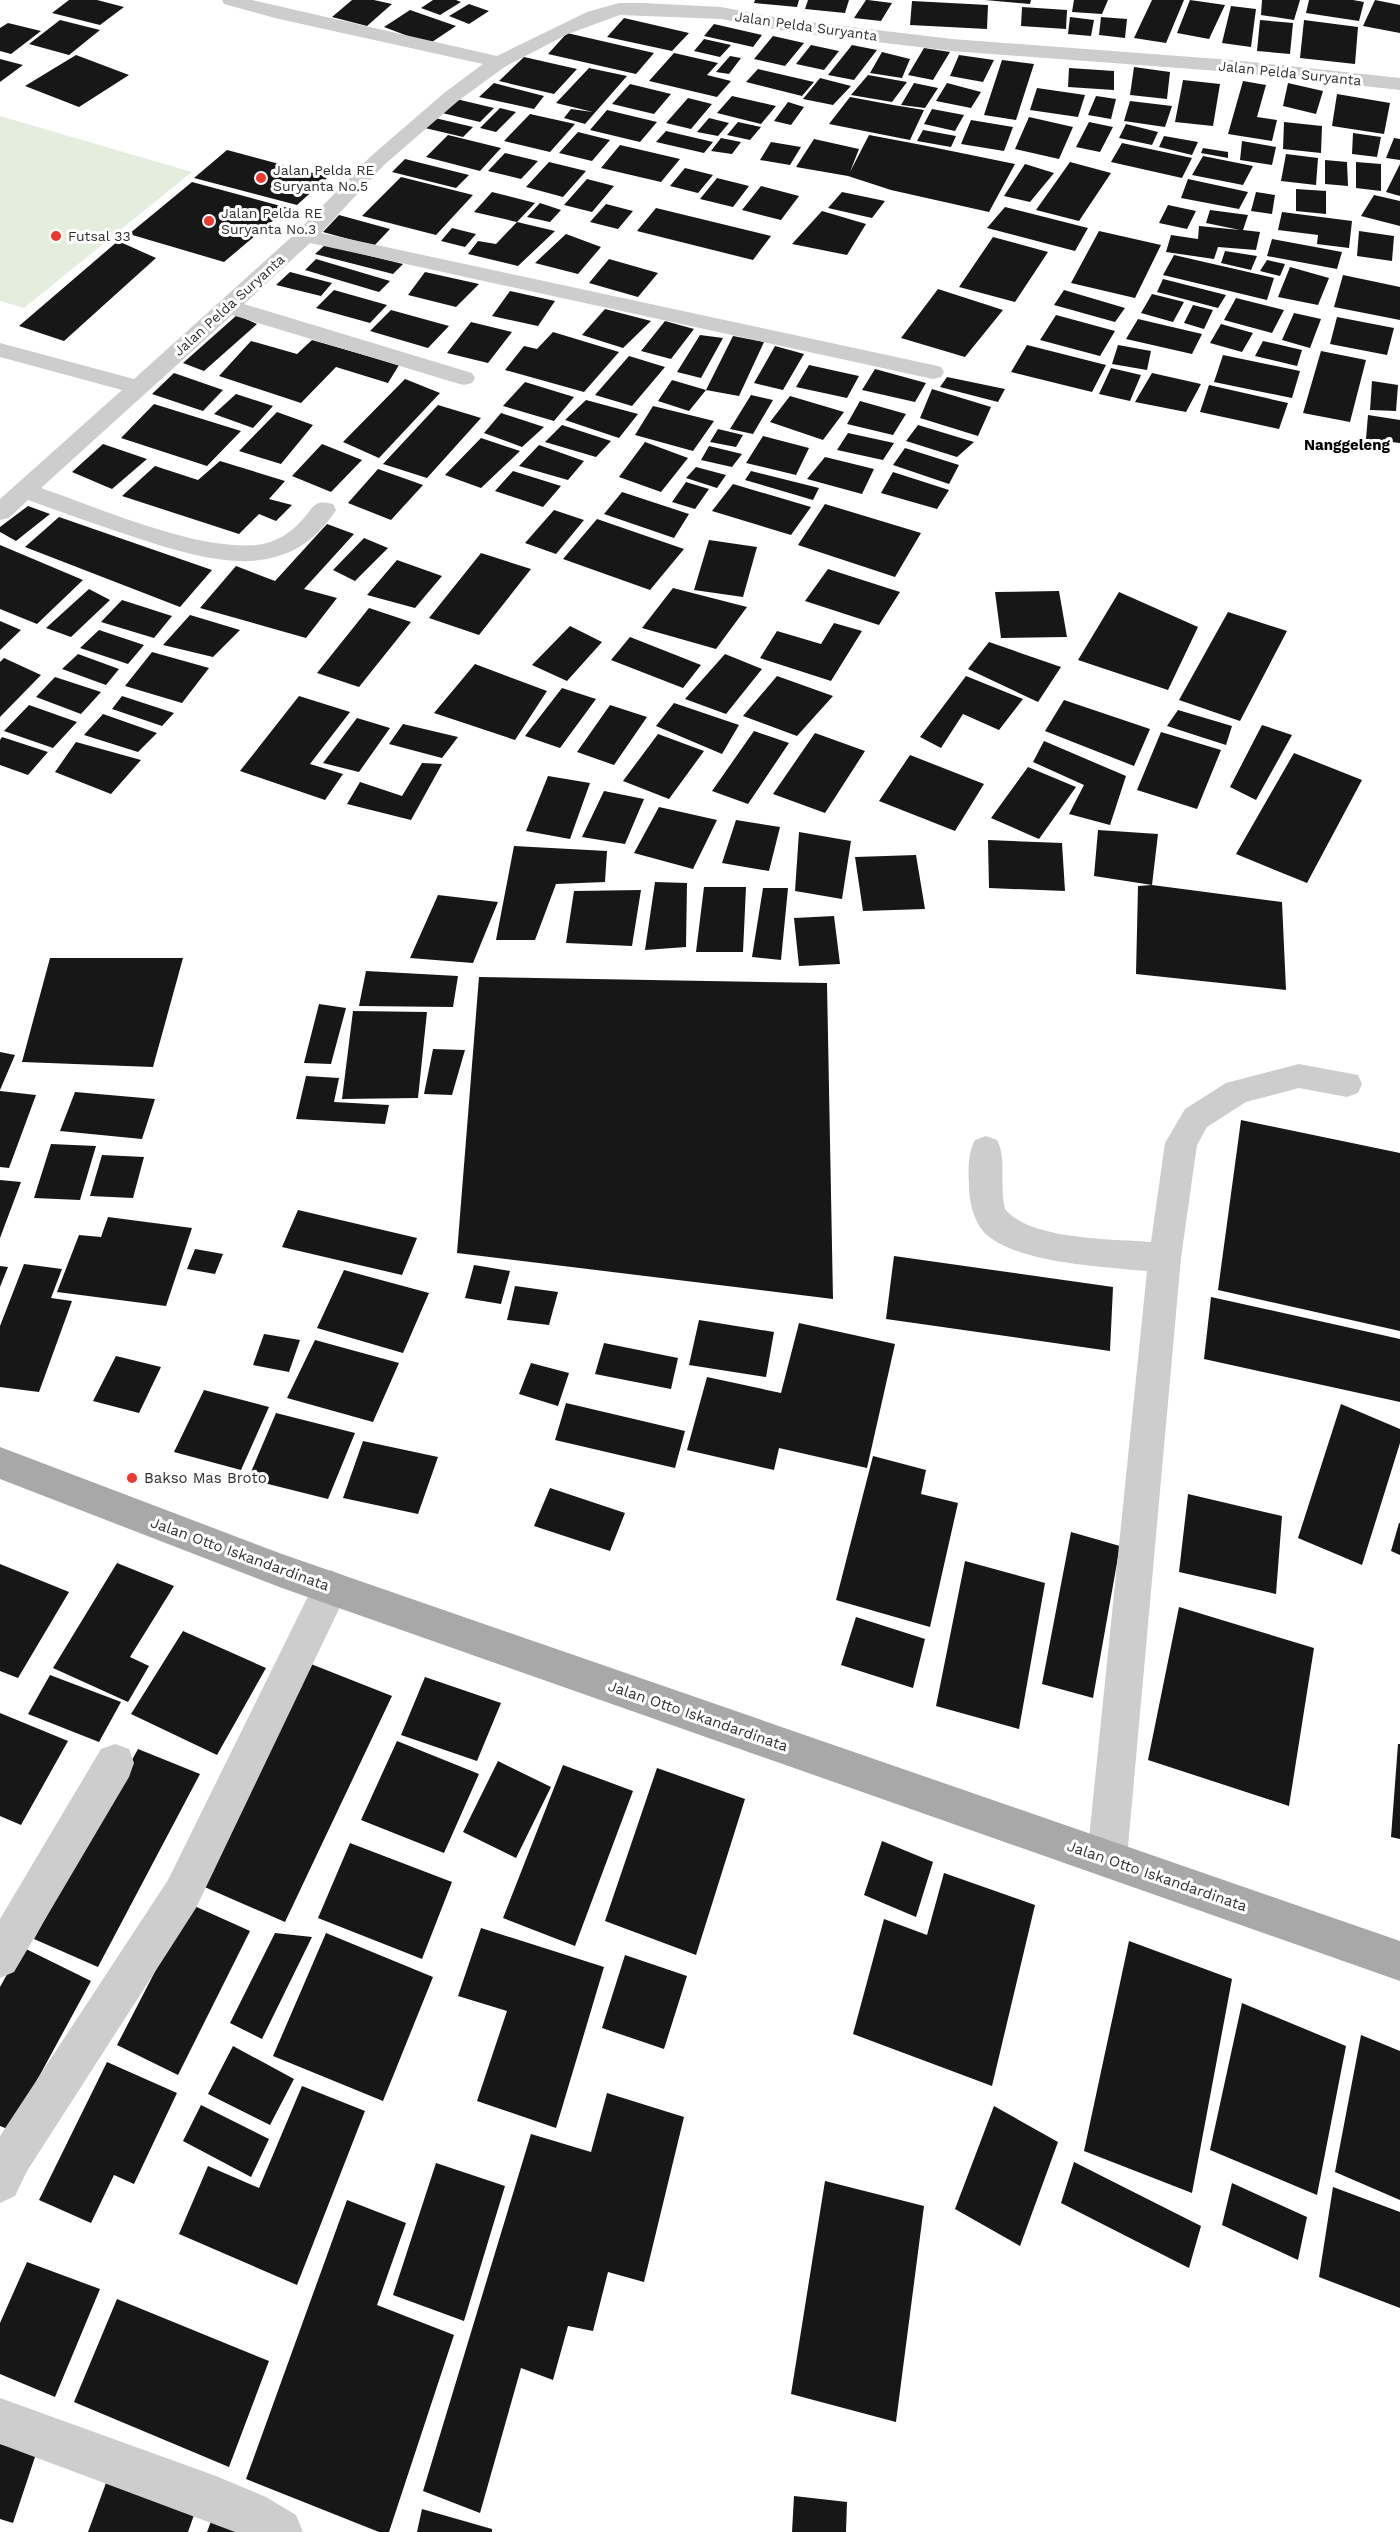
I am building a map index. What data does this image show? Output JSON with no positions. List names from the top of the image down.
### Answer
{
  "streets": {
    "main road": ["Jalan Otto Iskandardinata"],
    "street": ["Jalan Pelda Suryanta"]
  },
  "districts": ["Nanggeleng"],
  "places": [
    "Jalan Pelda RE Suryanta No.5",
    "Jalan Pelda RE Suryanta No.3",
    "Futsal 33",
    "Bakso Mas Broto"
  ]
}
